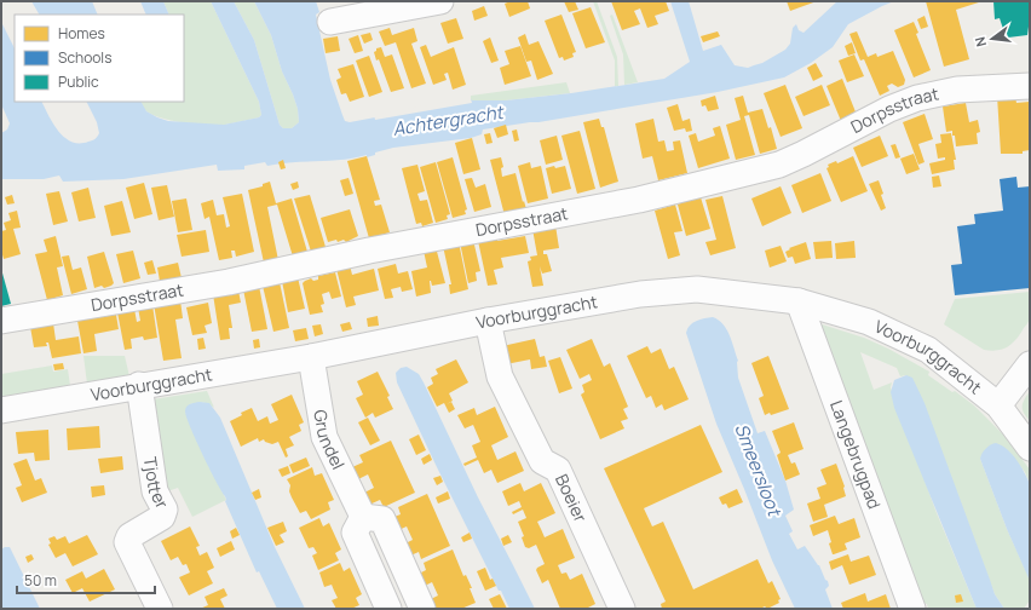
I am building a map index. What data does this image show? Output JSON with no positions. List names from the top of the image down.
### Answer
{
  "streets": {
    "street": [
      "Dorpsstraat",
      "Voorburggracht",
      "Grundel",
      "Langebrugpad",
      "Tjotter",
      "Boeier"
    ]
  },
  "crossings": [
    ["Voorburggracht", "Grundel"],
    ["Voorburggracht", "Langebrugpad"],
    ["Voorburggracht", "Tjotter"],
    ["Voorburggracht", "Boeier"]
  ],
  "water": ["Achtergracht", "Smeersloot"],
  "legend": ["Homes", "Schools", "Public"],
  "scale_bar": "50 m",
  "north": "left"
}
